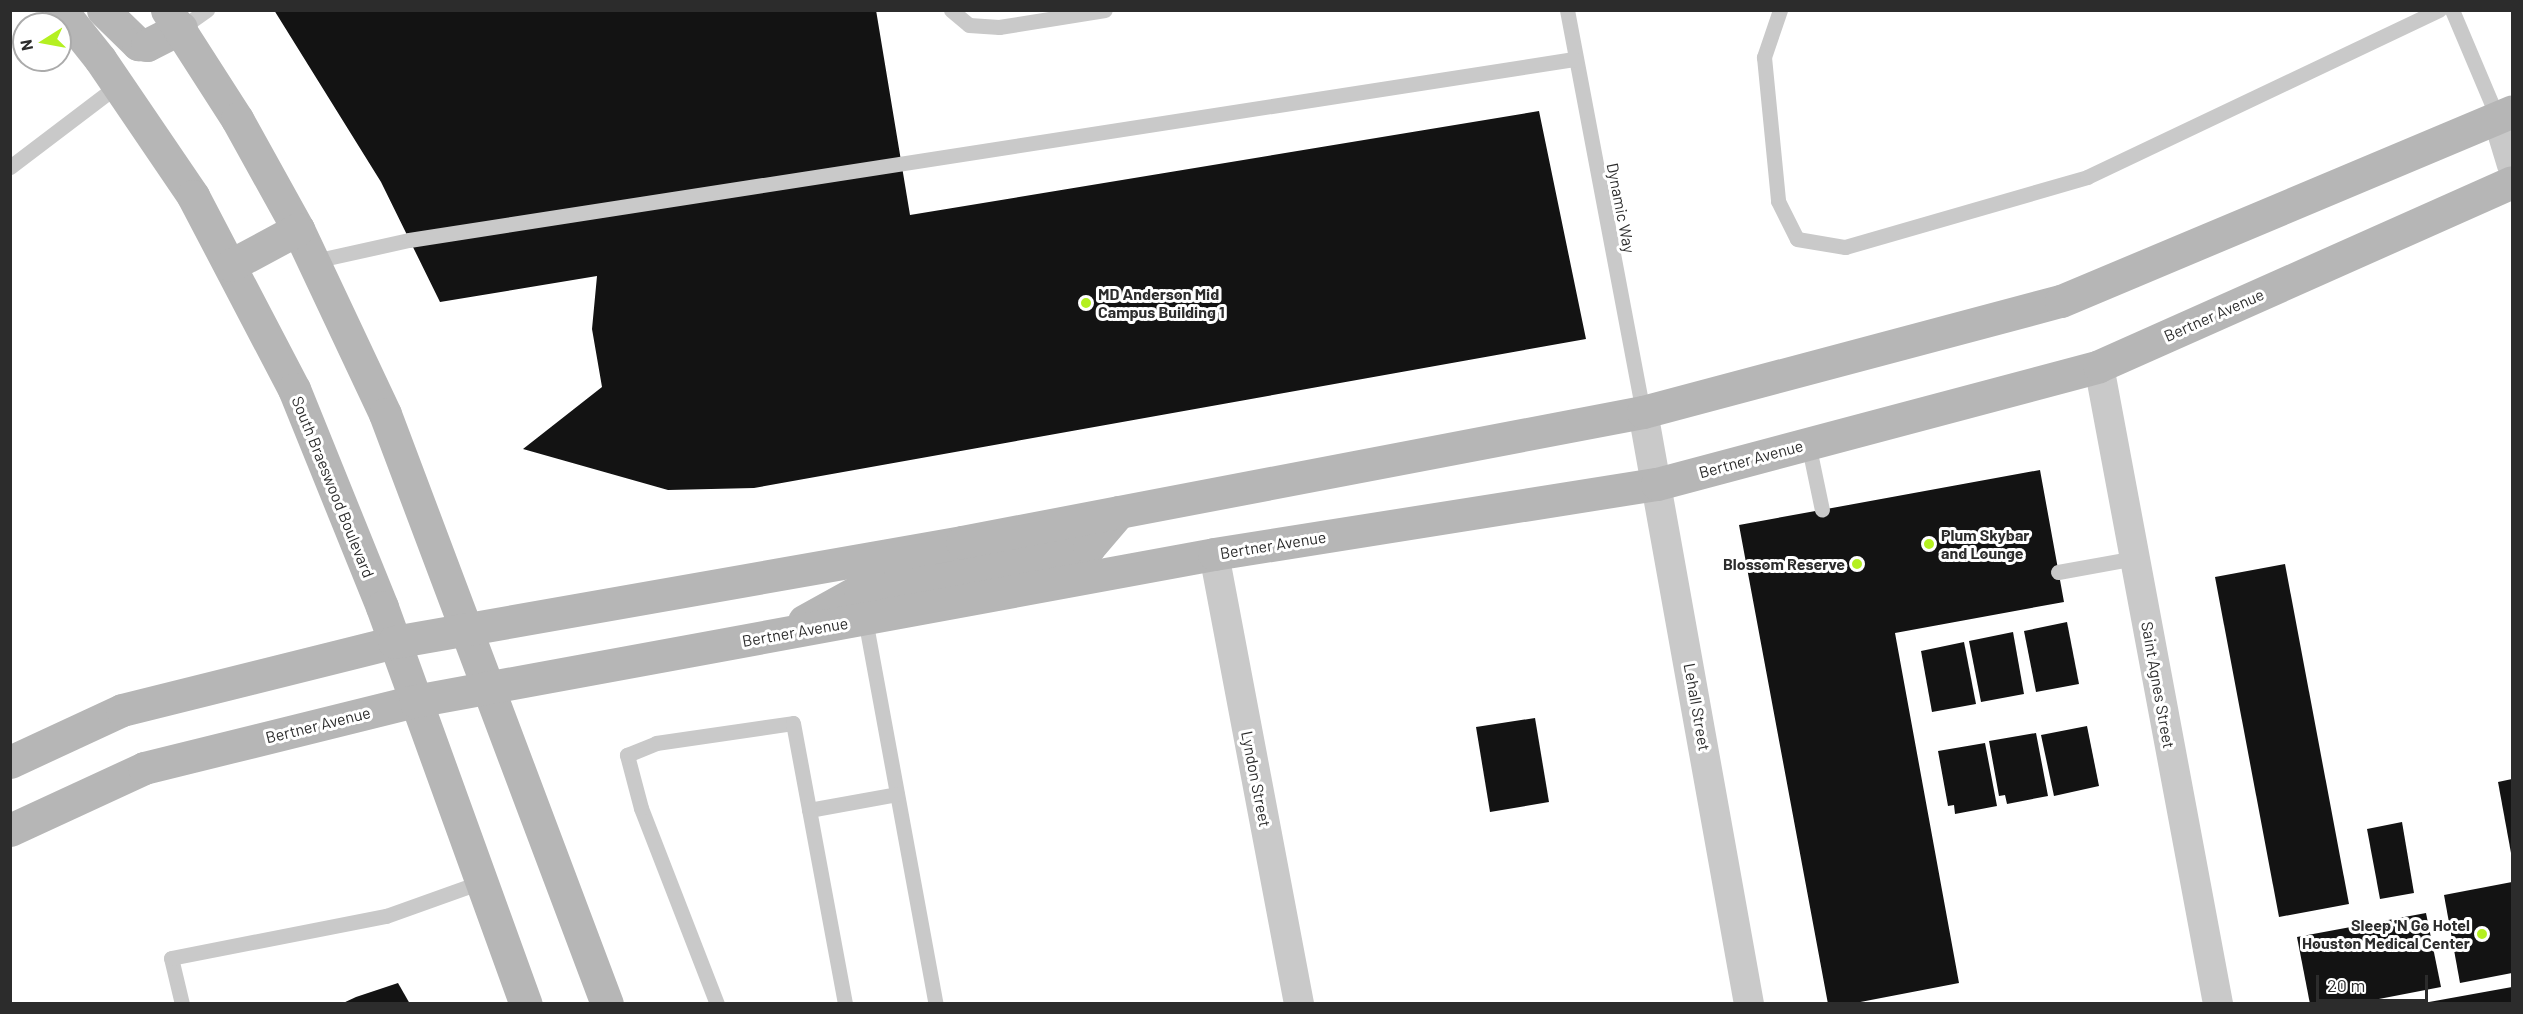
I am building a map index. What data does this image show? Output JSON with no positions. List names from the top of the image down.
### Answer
{
  "streets": {
    "street": [
      "Bertner Avenue",
      "South Braeswood Boulevard",
      "Saint Agnes Street",
      "Lehall Street",
      "Lyndon Street"
    ],
    "lane": ["Dynamic Way"]
  },
  "crossings": [
    ["Dynamic Way", "Lehall Street"],
    ["Bertner Avenue", "South Braeswood Boulevard"],
    ["Bertner Avenue", "Saint Agnes Street"],
    ["Bertner Avenue", "Lehall Street"],
    ["Bertner Avenue", "Lyndon Street"]
  ],
  "places": [
    "MD Anderson Mid Campus Building 1",
    "Plum Skybar and Lounge",
    "Blossom Reserve",
    "Sleep 'N Go Hotel Houston Medical Center"
  ],
  "scale_bar": "20 m",
  "north": "left"
}
